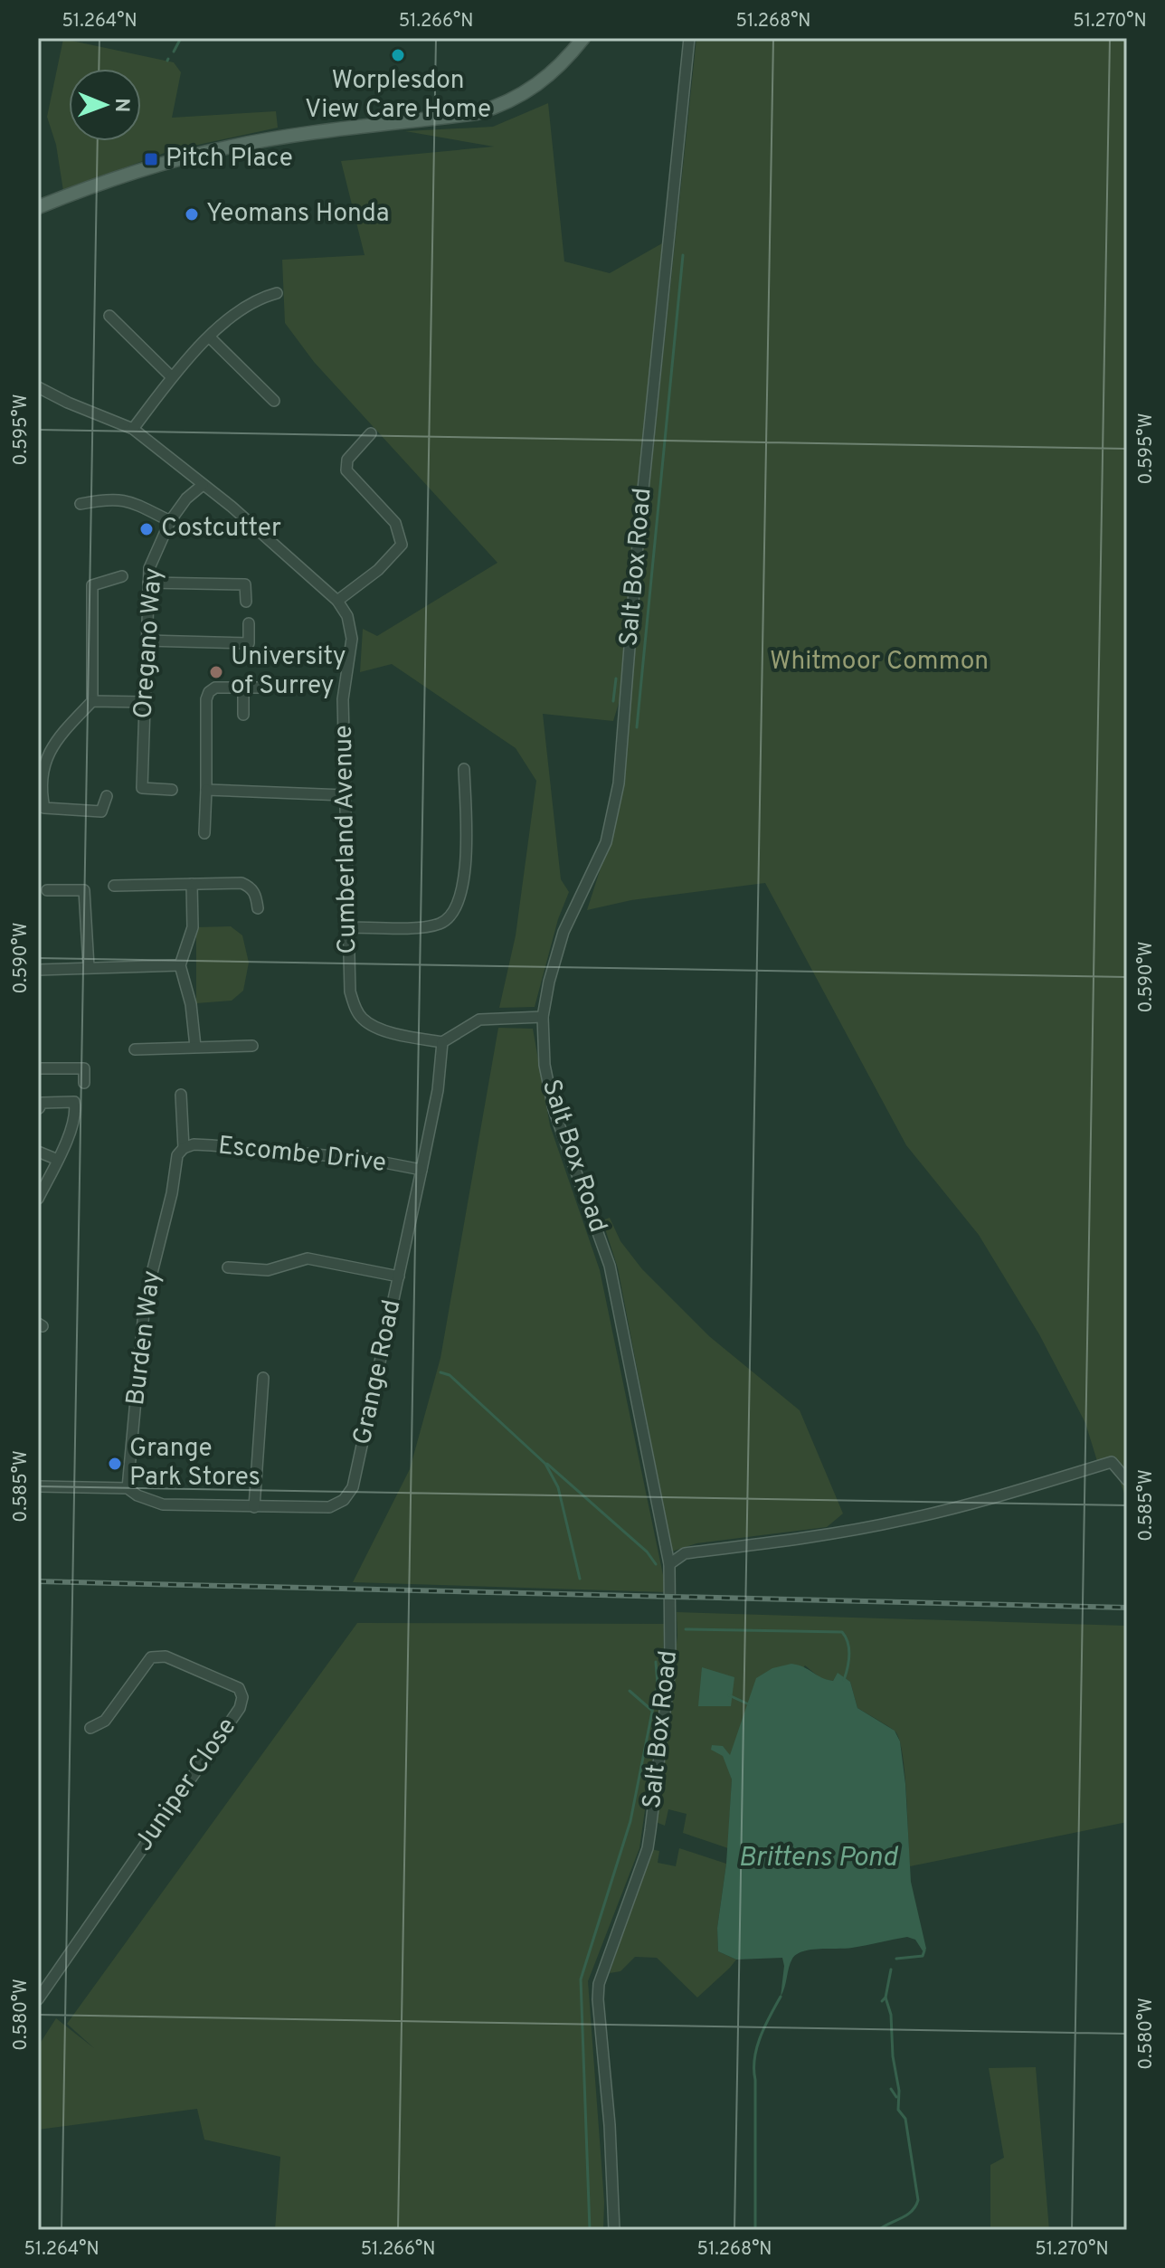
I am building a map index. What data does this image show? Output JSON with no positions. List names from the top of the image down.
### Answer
{
  "streets": {
    "street": [
      "Salt Box Road",
      "Oregano Way",
      "Cumberland Avenue",
      "Escombe Drive",
      "Burden Way",
      "Grange Road",
      "Juniper Close"
    ]
  },
  "crossings": [
    ["Oregano Way", "Cumberland Avenue"],
    ["Cumberland Avenue", "Grange Road"],
    ["Escombe Drive", "Burden Way"],
    ["Escombe Drive", "Grange Road"],
    ["Burden Way", "Grange Road"]
  ],
  "water": ["Brittens Pond"],
  "parks": ["Whitmoor Common"],
  "places": {
    "other": [
      "Worplesdon View Care Home",
      "Yeomans Honda",
      "Costcutter",
      "University of Surrey",
      "Grange Park Stores"
    ],
    "transit": ["Pitch Place"]
  },
  "north": "right",
  "coordinates": [
    "51.264°N",
    "51.266°N",
    "51.268°N",
    "51.270°N",
    "0.595°W",
    "0.590°W",
    "0.585°W",
    "0.580°W"
  ]
}
